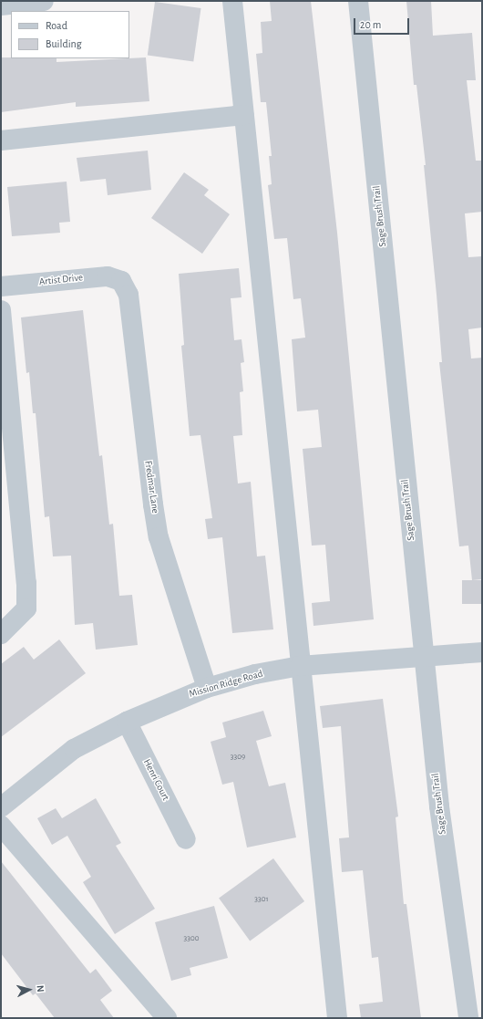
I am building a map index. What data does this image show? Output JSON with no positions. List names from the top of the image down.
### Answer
{
  "streets": {
    "street": [
      "Sage Brush Trail",
      "Artist Drive",
      "Fredmar Lane",
      "Mission Ridge Road",
      "Henri Court"
    ]
  },
  "crossings": [
    ["Sage Brush Trail", "Mission Ridge Road"],
    ["Artist Drive", "Fredmar Lane"],
    ["Fredmar Lane", "Mission Ridge Road"],
    ["Mission Ridge Road", "Henri Court"]
  ],
  "house_numbers": ["3309", "3301", "3300"],
  "legend": ["Road", "Building"],
  "scale_bar": "20 m",
  "north": "right"
}
